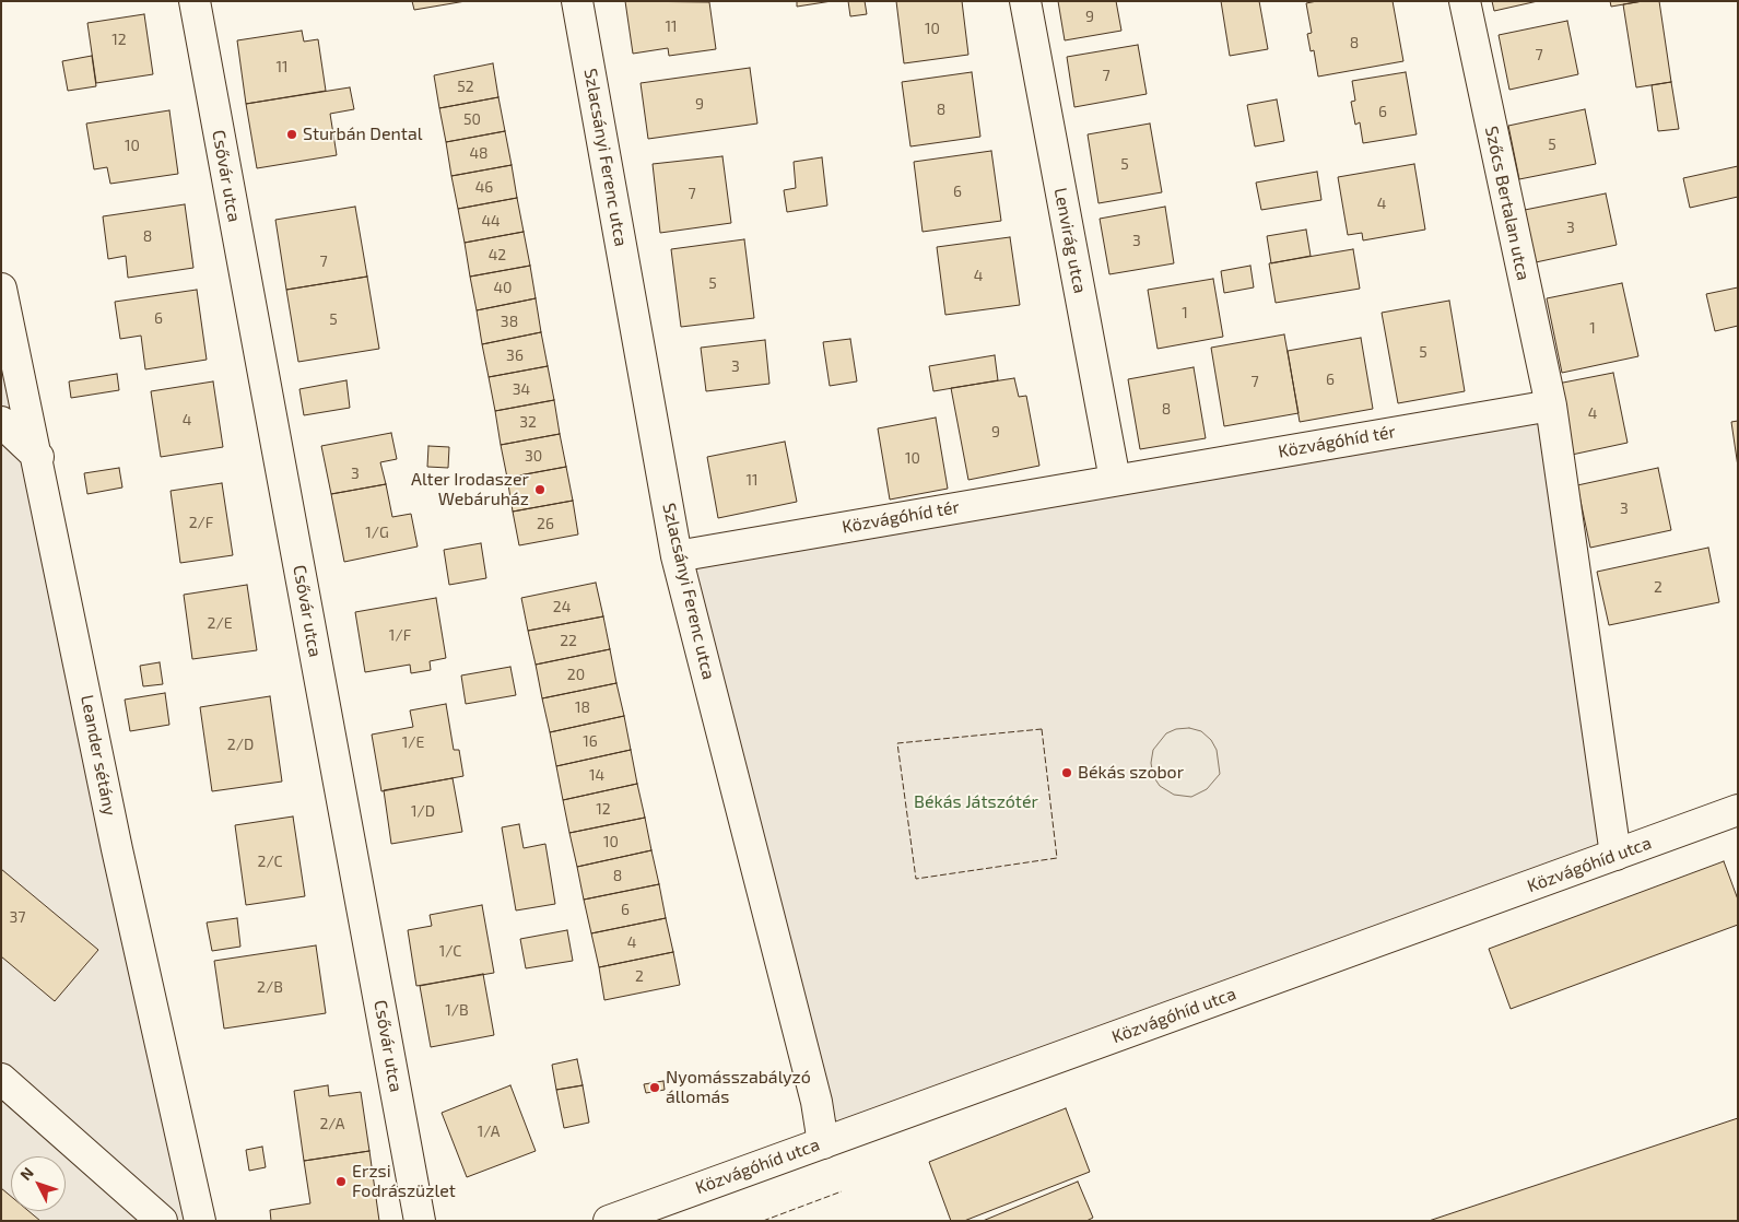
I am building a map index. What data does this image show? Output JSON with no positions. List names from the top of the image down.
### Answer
{
  "streets": {
    "street": [
      "Szlacsányi Ferenc utca",
      "Csővár utca",
      "Szőcs Bertalan utca",
      "Lenvirág utca",
      "Közvágóhíd tér",
      "Leander sétány",
      "Közvágóhíd utca"
    ]
  },
  "crossings": [
    ["Szlacsányi Ferenc utca", "Közvágóhíd tér"],
    ["Szlacsányi Ferenc utca", "Közvágóhíd utca"],
    ["Szőcs Bertalan utca", "Közvágóhíd tér"],
    ["Lenvirág utca", "Közvágóhíd tér"]
  ],
  "parks": ["Békás Játszótér"],
  "places": [
    "Sturbán Dental",
    "Alter Irodaszer Webáruház",
    "Békás szobor",
    "Nyomásszabályzó állomás",
    "Erzsi Fodrászüzlet"
  ],
  "house_numbers": [
    "9",
    "11",
    "10",
    "12",
    "8",
    "7",
    "11",
    "7",
    "52",
    "9",
    "8",
    "6",
    "50",
    "5",
    "10",
    "48",
    "5",
    "46",
    "6",
    "7",
    "4",
    "44",
    "3",
    "8",
    "3",
    "42",
    "7",
    "4",
    "5",
    "40",
    "1",
    "6",
    "5",
    "38",
    "1",
    "5",
    "36",
    "3",
    "6",
    "7",
    "34",
    "8",
    "4",
    "4",
    "32",
    "9",
    "30",
    "10",
    "3",
    "11",
    "3",
    "2/F",
    "26",
    "1/G",
    "2",
    "24",
    "2/E",
    "1/F",
    "22",
    "20",
    "18",
    "16",
    "1/E",
    "2/D",
    "14",
    "12",
    "1/D",
    "10",
    "2/C",
    "8",
    "6",
    "37",
    "4",
    "1/C",
    "2",
    "2/B",
    "1/B",
    "2/A",
    "1/A"
  ],
  "north": "top left"
}
